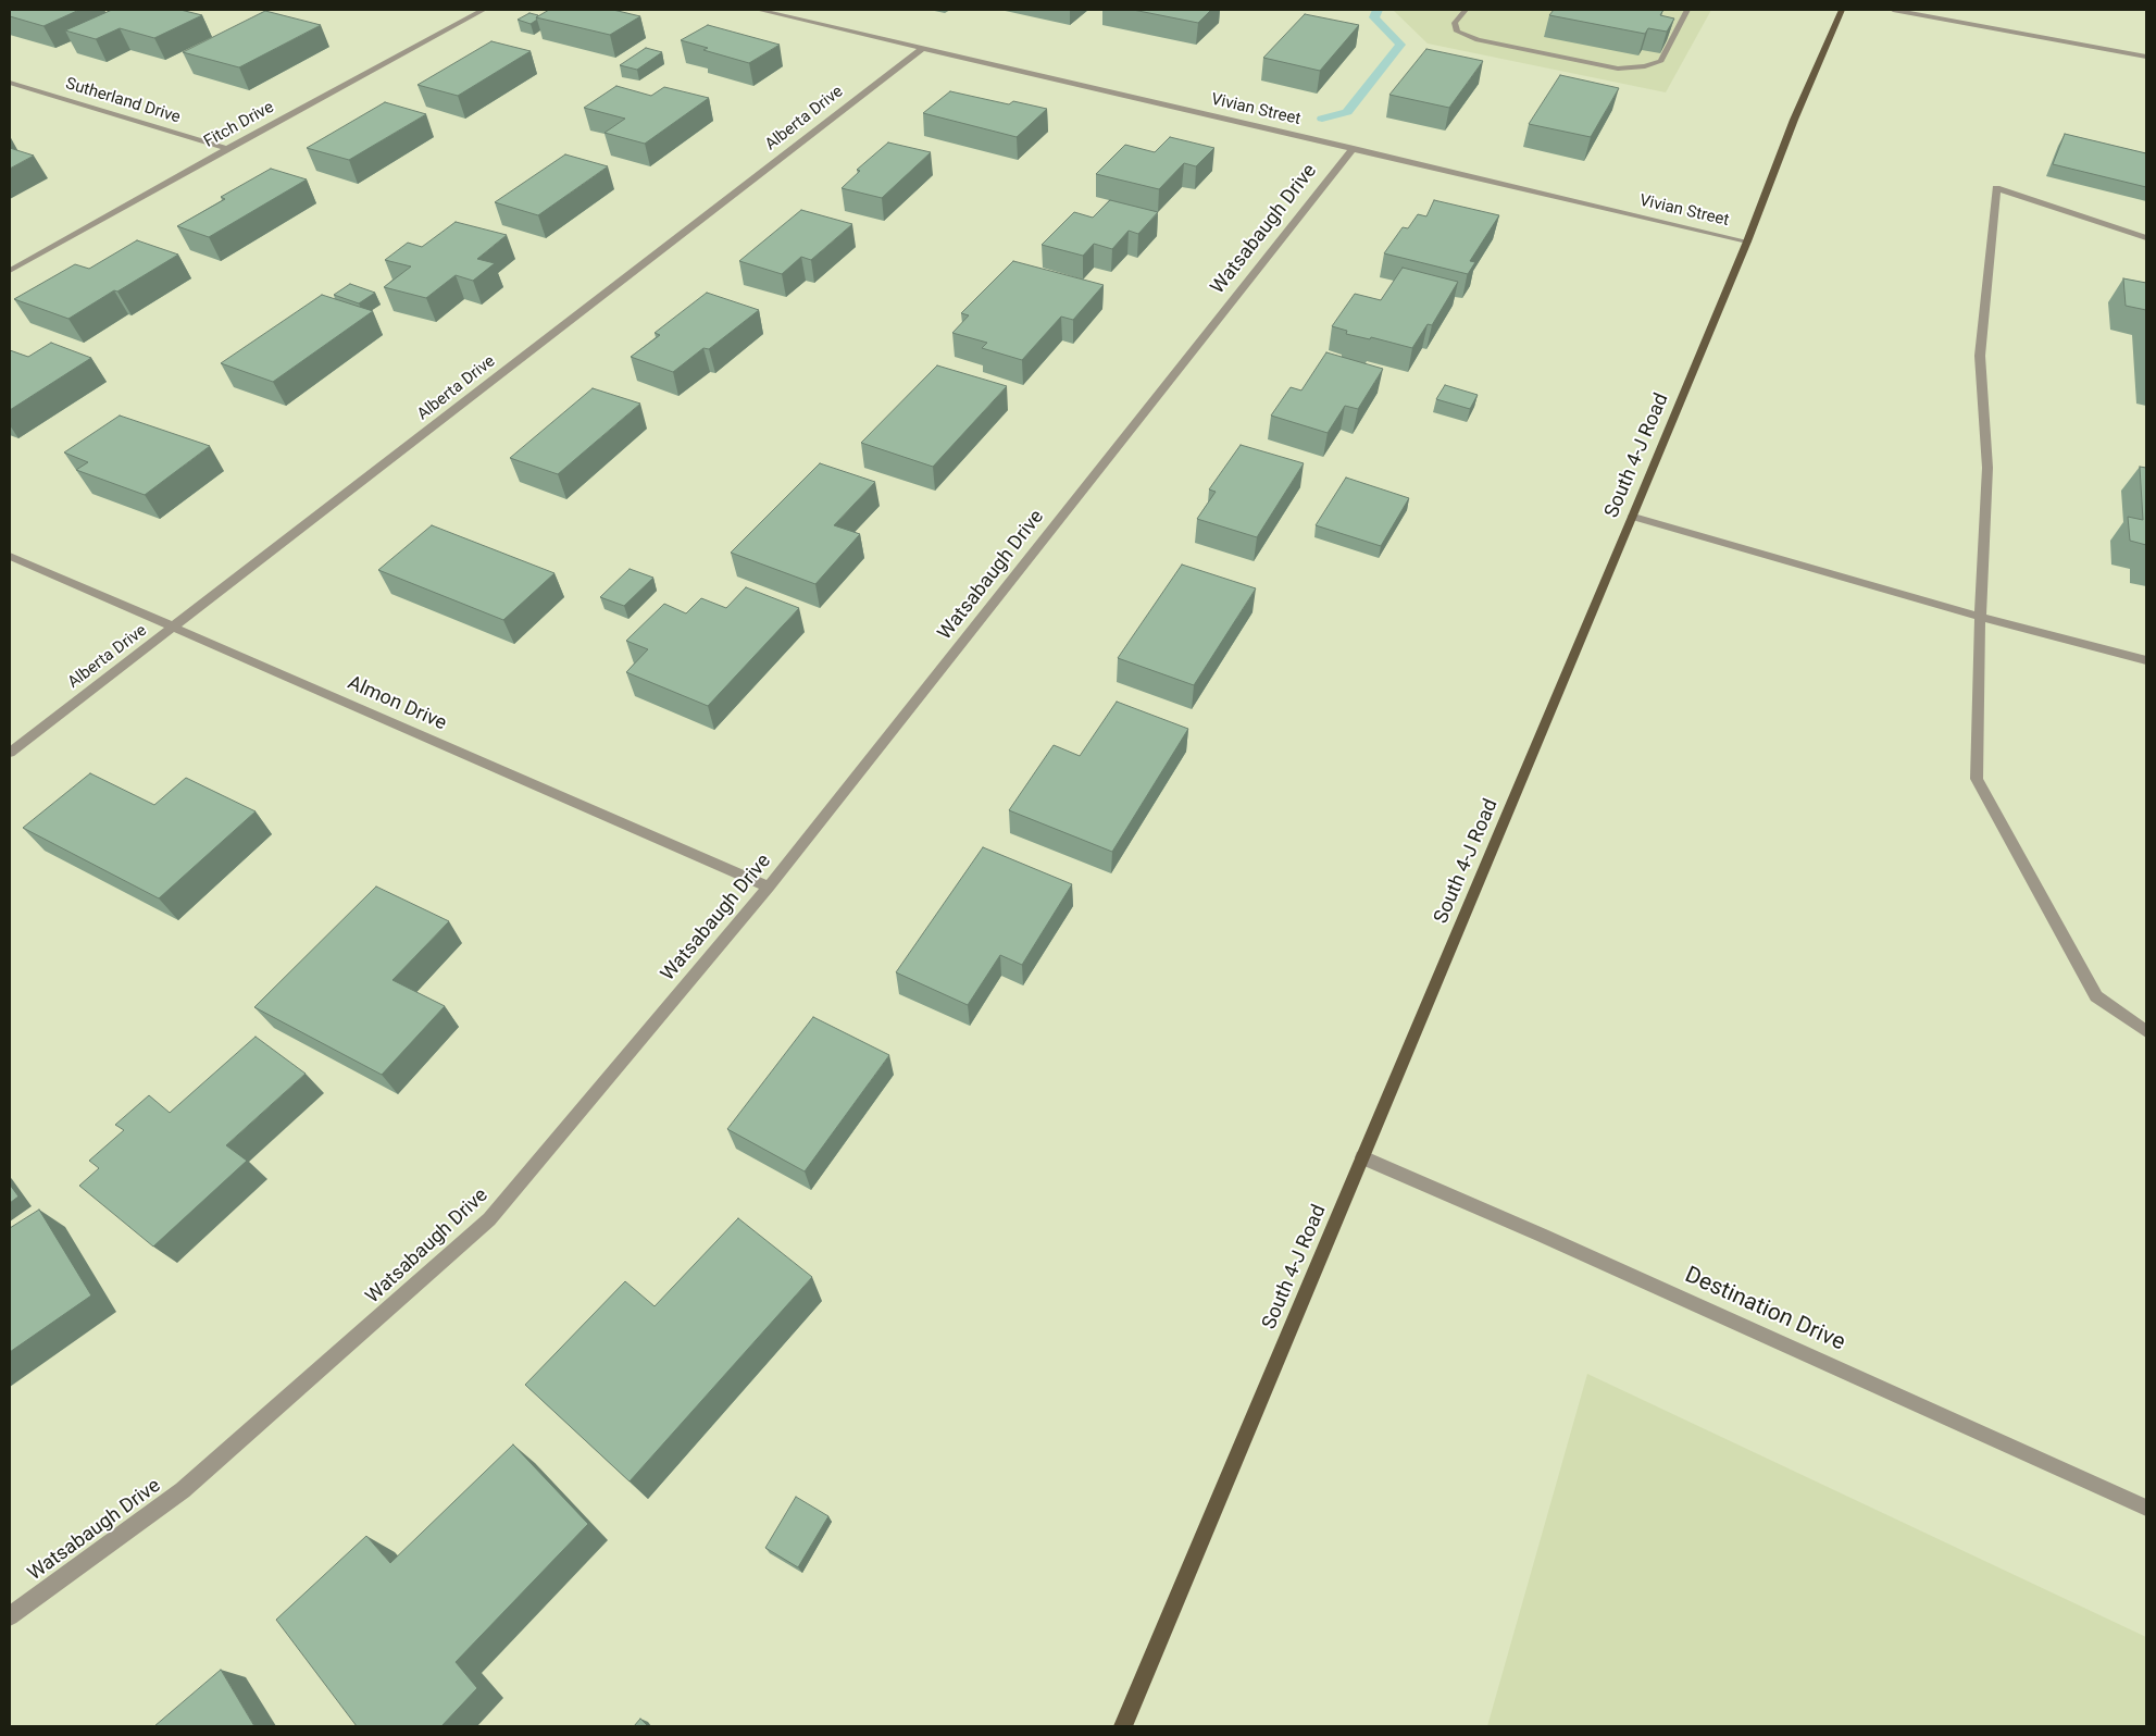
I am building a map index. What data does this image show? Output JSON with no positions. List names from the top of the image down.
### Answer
{
  "streets": {
    "main road": ["South 4-J Road"],
    "street": [
      "Sutherland Drive",
      "Vivian Street",
      "Alberta Drive",
      "Fitch Drive",
      "Watsabaugh Drive",
      "Almon Drive",
      "Destination Drive"
    ]
  },
  "crossings": [
    ["Sutherland Drive", "Fitch Drive"],
    ["Vivian Street", "Alberta Drive"],
    ["Vivian Street", "Watsabaugh Drive"],
    ["Vivian Street", "South 4-J Road"],
    ["Alberta Drive", "Almon Drive"],
    ["Watsabaugh Drive", "Almon Drive"],
    ["South 4-J Road", "Destination Drive"]
  ]
}
